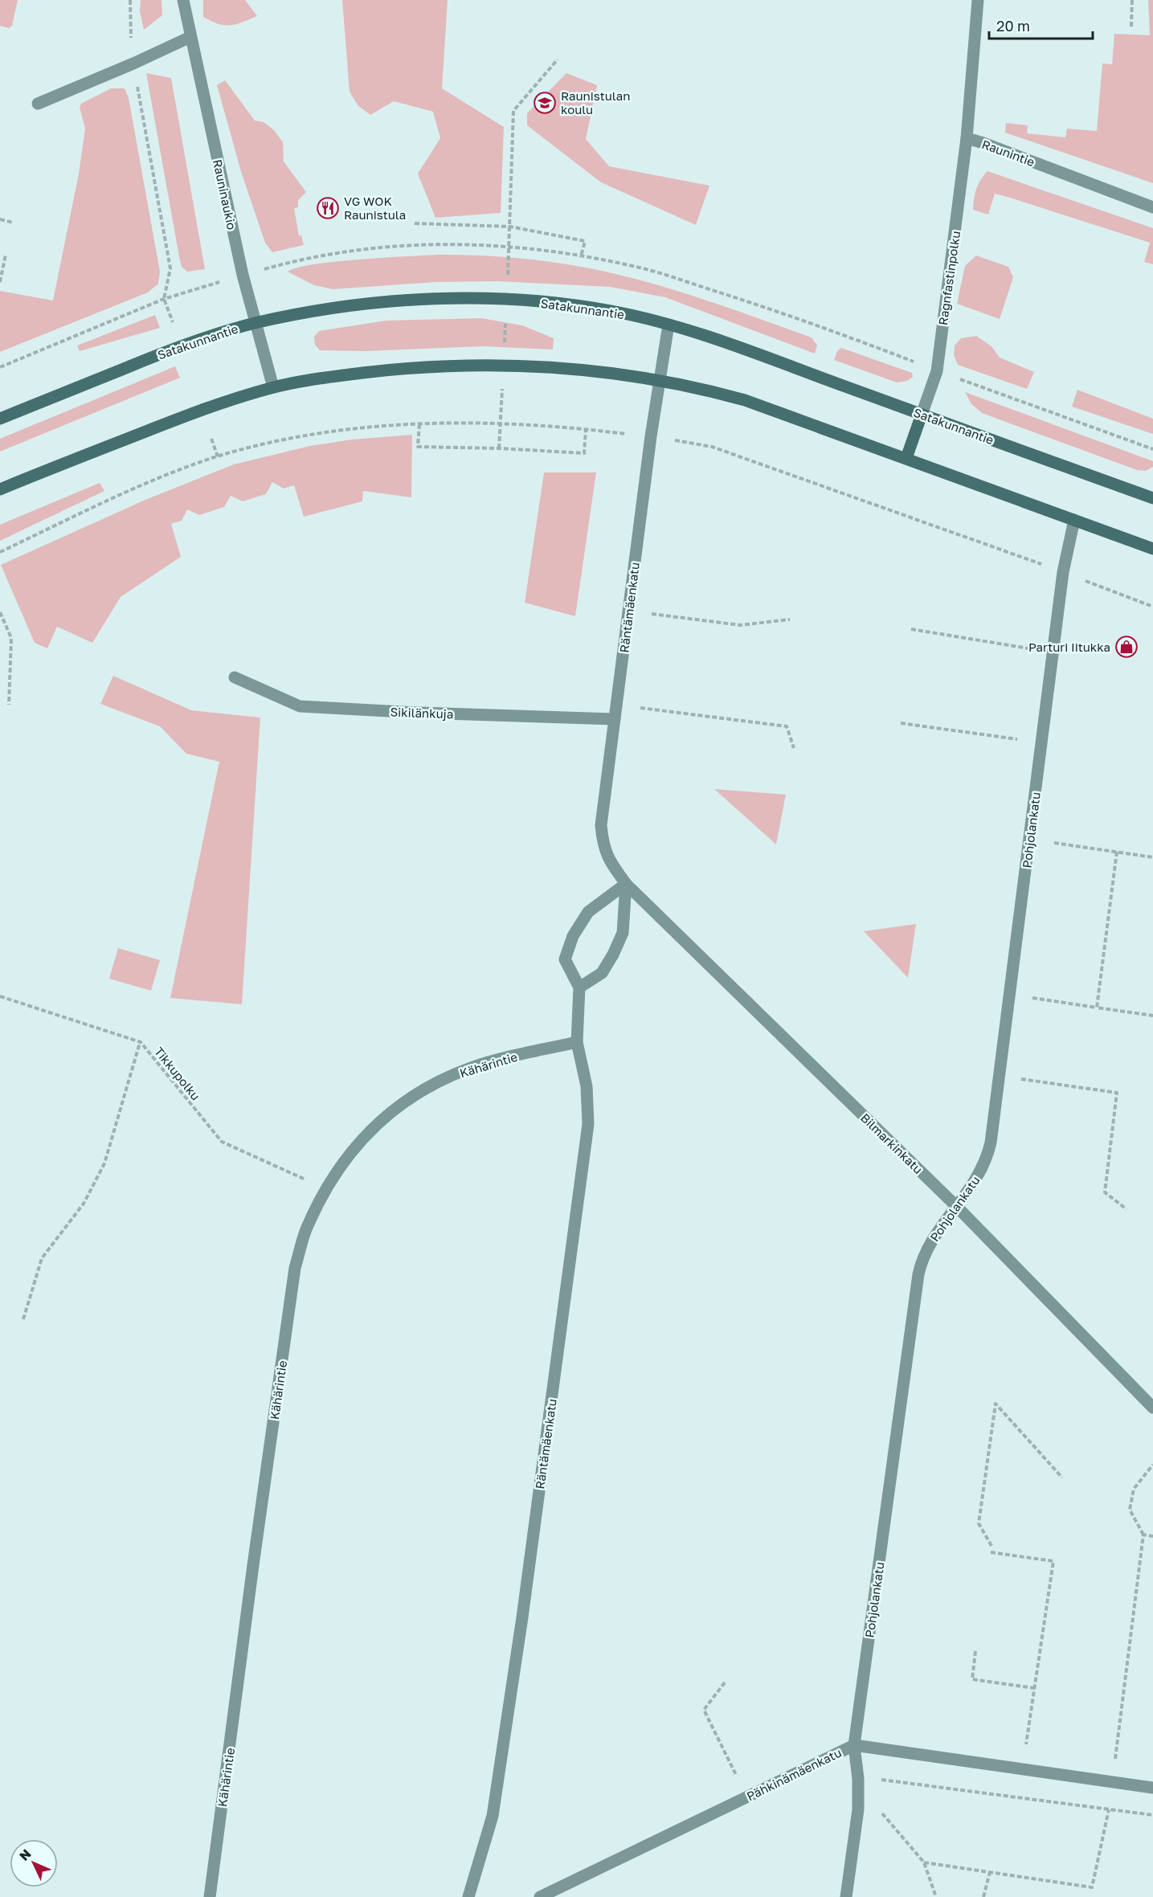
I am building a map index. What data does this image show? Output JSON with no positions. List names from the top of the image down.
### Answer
{
  "streets": {
    "main road": ["Satakunnantie"],
    "street": [
      "Raunintie",
      "Rauninaukio",
      "Ragnfastinpolku",
      "Räntämäenkatu",
      "Sikilänkuja",
      "Pohjolankatu",
      "Kähärintie",
      "Bilmarkinkatu",
      "Pähkinämäenkatu"
    ],
    "path": ["Tikkupolku"]
  },
  "crossings": [
    ["Raunintie", "Ragnfastinpolku"],
    ["Rauninaukio", "Satakunnantie"],
    ["Ragnfastinpolku", "Satakunnantie"],
    ["Satakunnantie", "Räntämäenkatu"],
    ["Räntämäenkatu", "Sikilänkuja"],
    ["Räntämäenkatu", "Kähärintie"],
    ["Räntämäenkatu", "Bilmarkinkatu"],
    ["Pohjolankatu", "Bilmarkinkatu"],
    ["Pohjolankatu", "Pähkinämäenkatu"],
    ["Kähärintie", "Tikkupolku"]
  ],
  "places": {
    "school or university": ["Raunistulan koulu"],
    "restaurant": ["VG WOK Raunistula"],
    "shop": ["Parturi Iitukka"]
  },
  "scale_bar": "20 m",
  "north": "top left"
}
